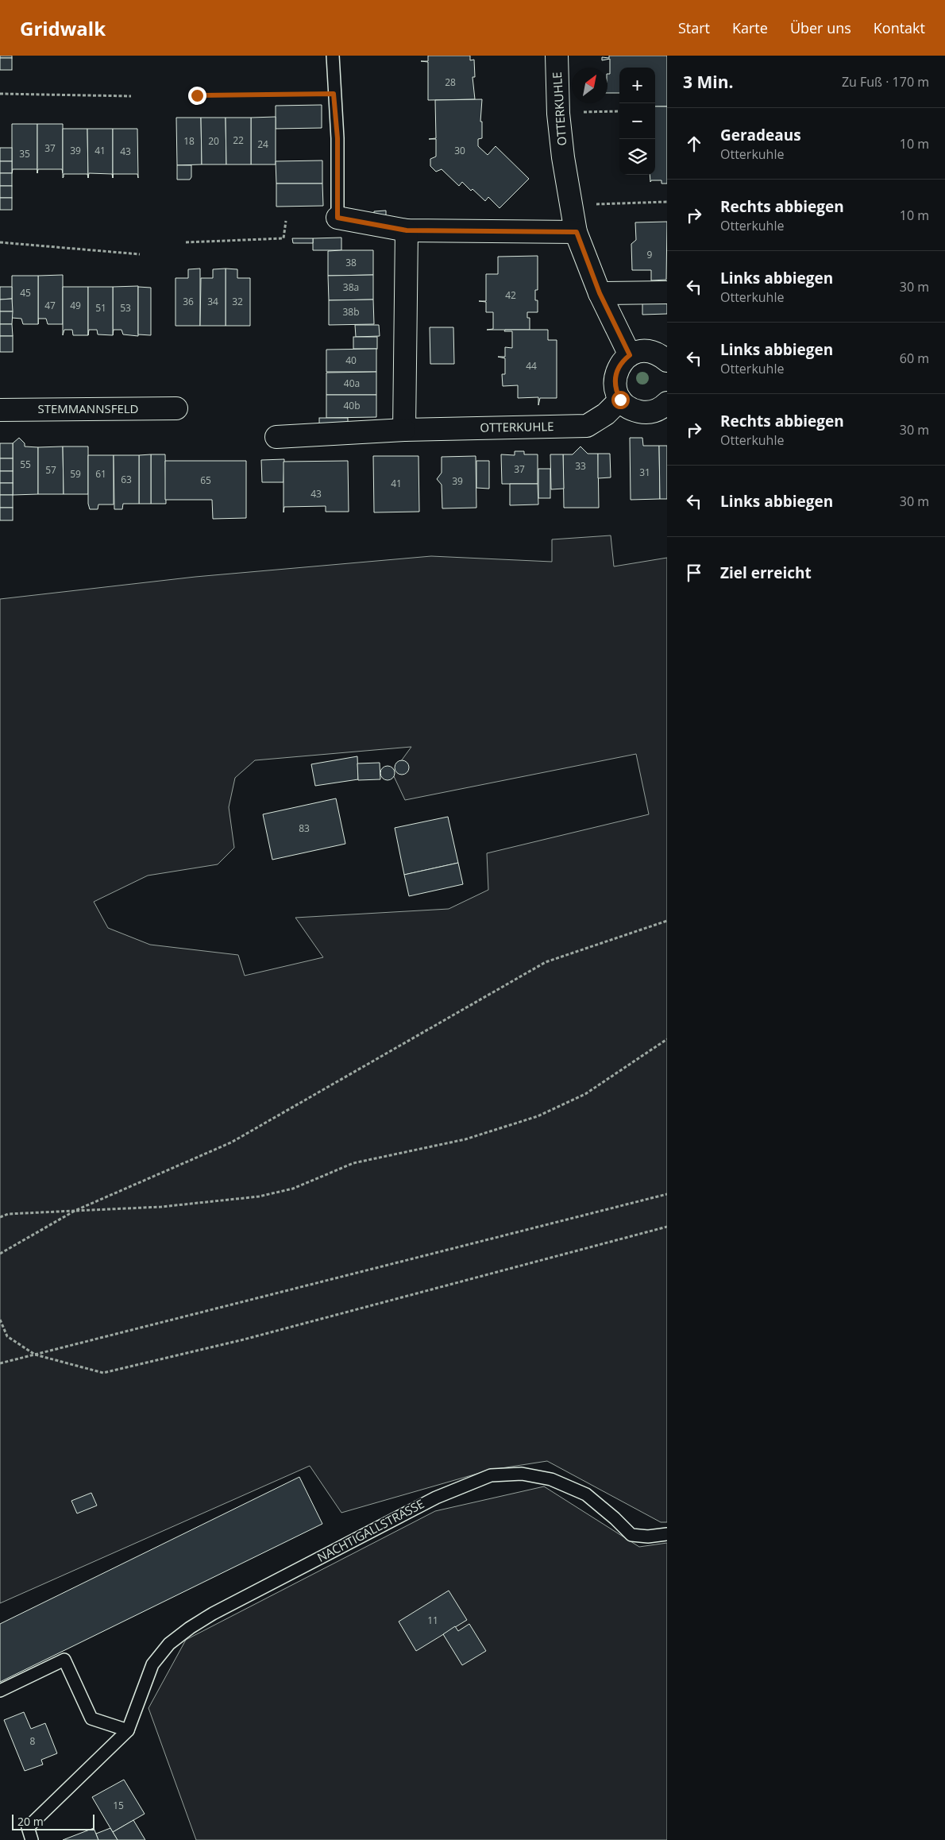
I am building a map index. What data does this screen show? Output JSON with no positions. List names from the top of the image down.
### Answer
{
  "streets": {
    "street": ["OTTERKUHLE", "STEMMANNSFELD"],
    "lane": ["NACHTIGALLSTRASSE"]
  },
  "house_numbers": [
    "28",
    "22",
    "18",
    "20",
    "24",
    "37",
    "39",
    "41",
    "30",
    "43",
    "35",
    "9",
    "38",
    "38a",
    "45",
    "42",
    "36",
    "34",
    "32",
    "47",
    "49",
    "51",
    "53",
    "38b",
    "40",
    "44",
    "40a",
    "40b",
    "55",
    "33",
    "37",
    "57",
    "31",
    "59",
    "61",
    "63",
    "65",
    "39",
    "41",
    "43",
    "83",
    "11",
    "8",
    "15"
  ],
  "scale_bar": "20 m",
  "north": "top right",
  "page": {
    "header": "Gridwalk",
    "nav": [
      "Start",
      "Karte",
      "Über uns",
      "Kontakt"
    ],
    "heading": ["3 Min.", "Zu Fuß · 170 m"],
    "map_buttons": ["+", "−"],
    "list": [
      ["Geradeaus", "Otterkuhle", "10 m"],
      ["Rechts abbiegen", "Otterkuhle", "10 m"],
      ["Links abbiegen", "Otterkuhle", "30 m"],
      ["Links abbiegen", "Otterkuhle", "60 m"],
      ["Rechts abbiegen", "Otterkuhle", "30 m"],
      ["Links abbiegen", "30 m"],
      "Ziel erreicht"
    ],
    "scale": "20 m"
  }
}
